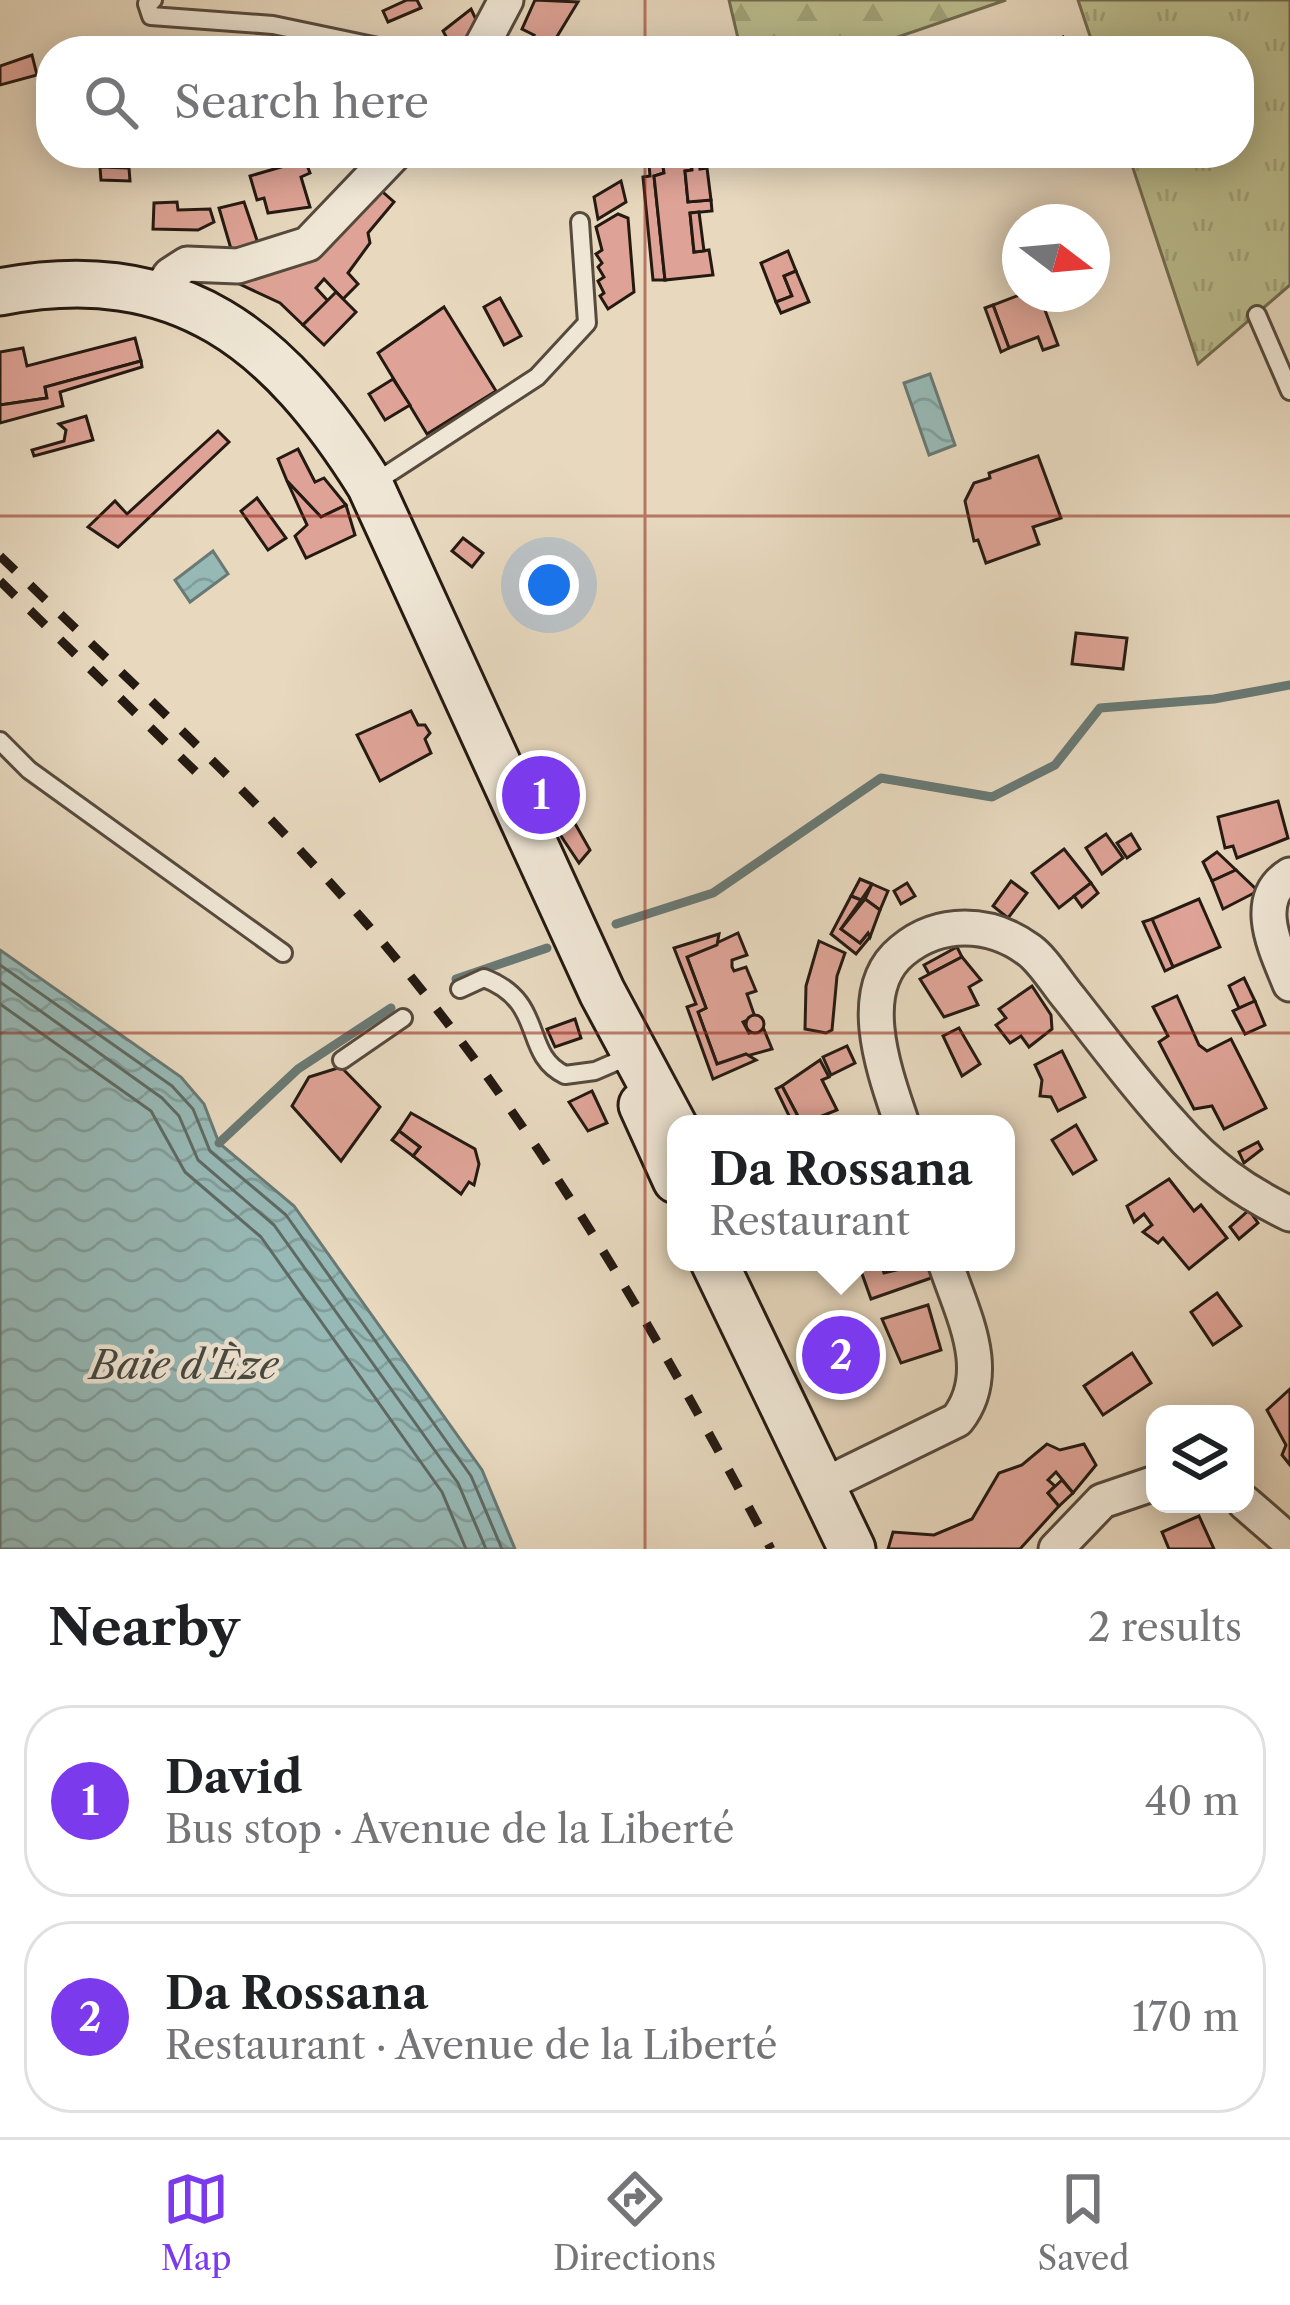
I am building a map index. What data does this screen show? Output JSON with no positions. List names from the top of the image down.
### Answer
{
  "water": ["Baie d'Èze"],
  "north": "right",
  "page": {
    "search": "Search here",
    "pins": ["1", "2"],
    "popup": ["Da Rossana", "Restaurant"],
    "heading": ["Nearby", "2 results"],
    "list": [
      {
        "mark": "1",
        "name": "David",
        "note": "Bus stop · Avenue de la Liberté",
        "value": "40 m"
      },
      {
        "mark": "2",
        "name": "Da Rossana",
        "note": "Restaurant · Avenue de la Liberté",
        "value": "170 m"
      }
    ],
    "nav": ["Map", "Directions", "Saved"]
  }
}
